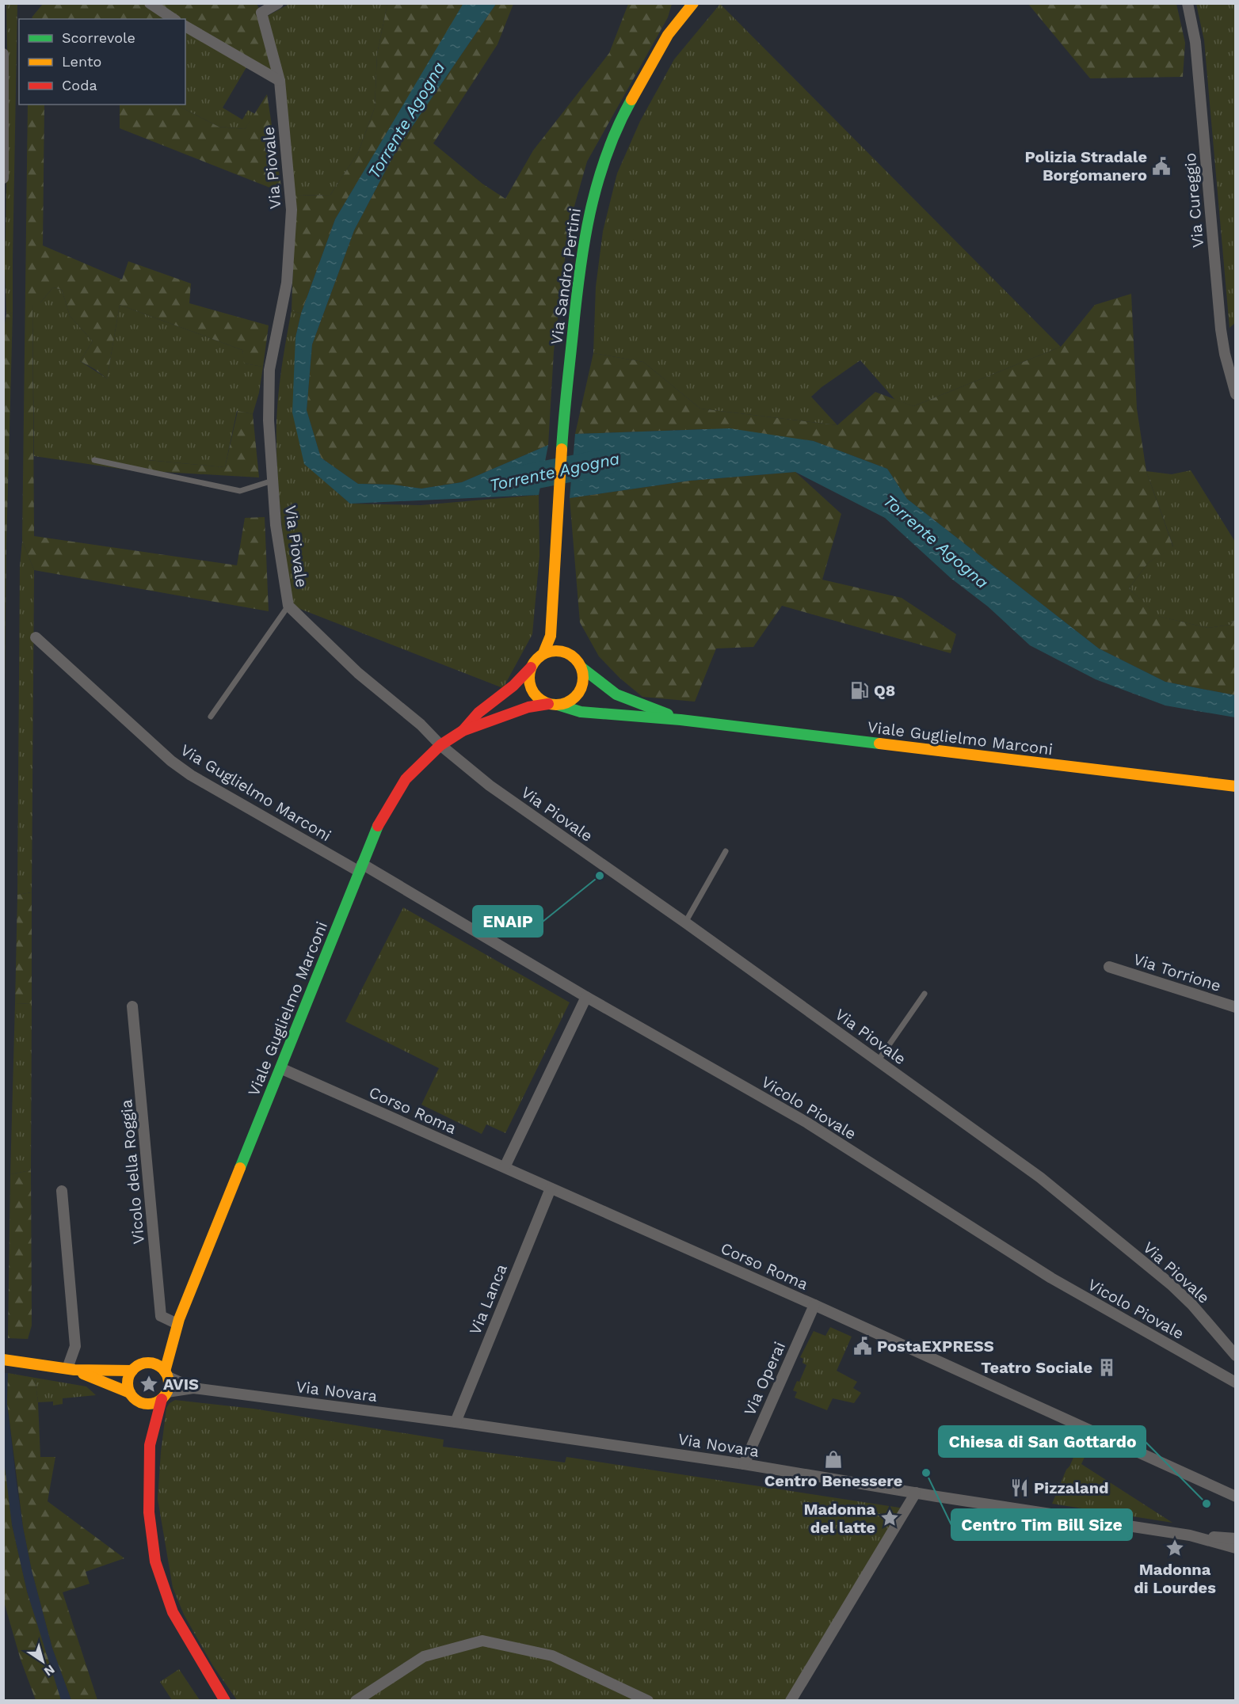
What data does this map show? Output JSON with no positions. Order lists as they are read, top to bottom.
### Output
{
  "streets": {
    "main road": ["Via Sandro Pertini", "Viale Guglielmo Marconi"],
    "street": [
      "Via Piovale",
      "Via Cureggio",
      "Via Guglielmo Marconi",
      "Via Torrione",
      "Vicolo Piovale",
      "Corso Roma",
      "Vicolo della Roggia",
      "Via Lanca",
      "Via Operai",
      "Via Novara"
    ]
  },
  "crossings": [
    ["Via Piovale", "Viale Guglielmo Marconi"],
    ["Via Sandro Pertini", "Viale Guglielmo Marconi"],
    ["Viale Guglielmo Marconi", "Via Guglielmo Marconi"],
    ["Viale Guglielmo Marconi", "Vicolo Piovale"],
    ["Viale Guglielmo Marconi", "Corso Roma"],
    ["Viale Guglielmo Marconi", "Vicolo della Roggia"],
    ["Viale Guglielmo Marconi", "Via Novara"],
    ["Via Guglielmo Marconi", "Vicolo Piovale"],
    ["Corso Roma", "Via Lanca"],
    ["Corso Roma", "Via Operai"],
    ["Via Lanca", "Via Novara"],
    ["Via Operai", "Via Novara"]
  ],
  "water": ["Torrente Agogna"],
  "places": {
    "public building": ["Polizia Stradale Borgomanero", "PostaEXPRESS"],
    "fuel station": ["Q8"],
    "other": ["ENAIP", "Centro Tim Bill Size", "Chiesa di San Gottardo"],
    "building": ["Teatro Sociale"],
    "place": ["AVIS", "Madonna del latte", "Madonna di Lourdes"],
    "shop": ["Centro Benessere"],
    "restaurant": ["Pizzaland"]
  },
  "legend": ["Scorrevole", "Lento", "Coda"],
  "north": "bottom right"
}
